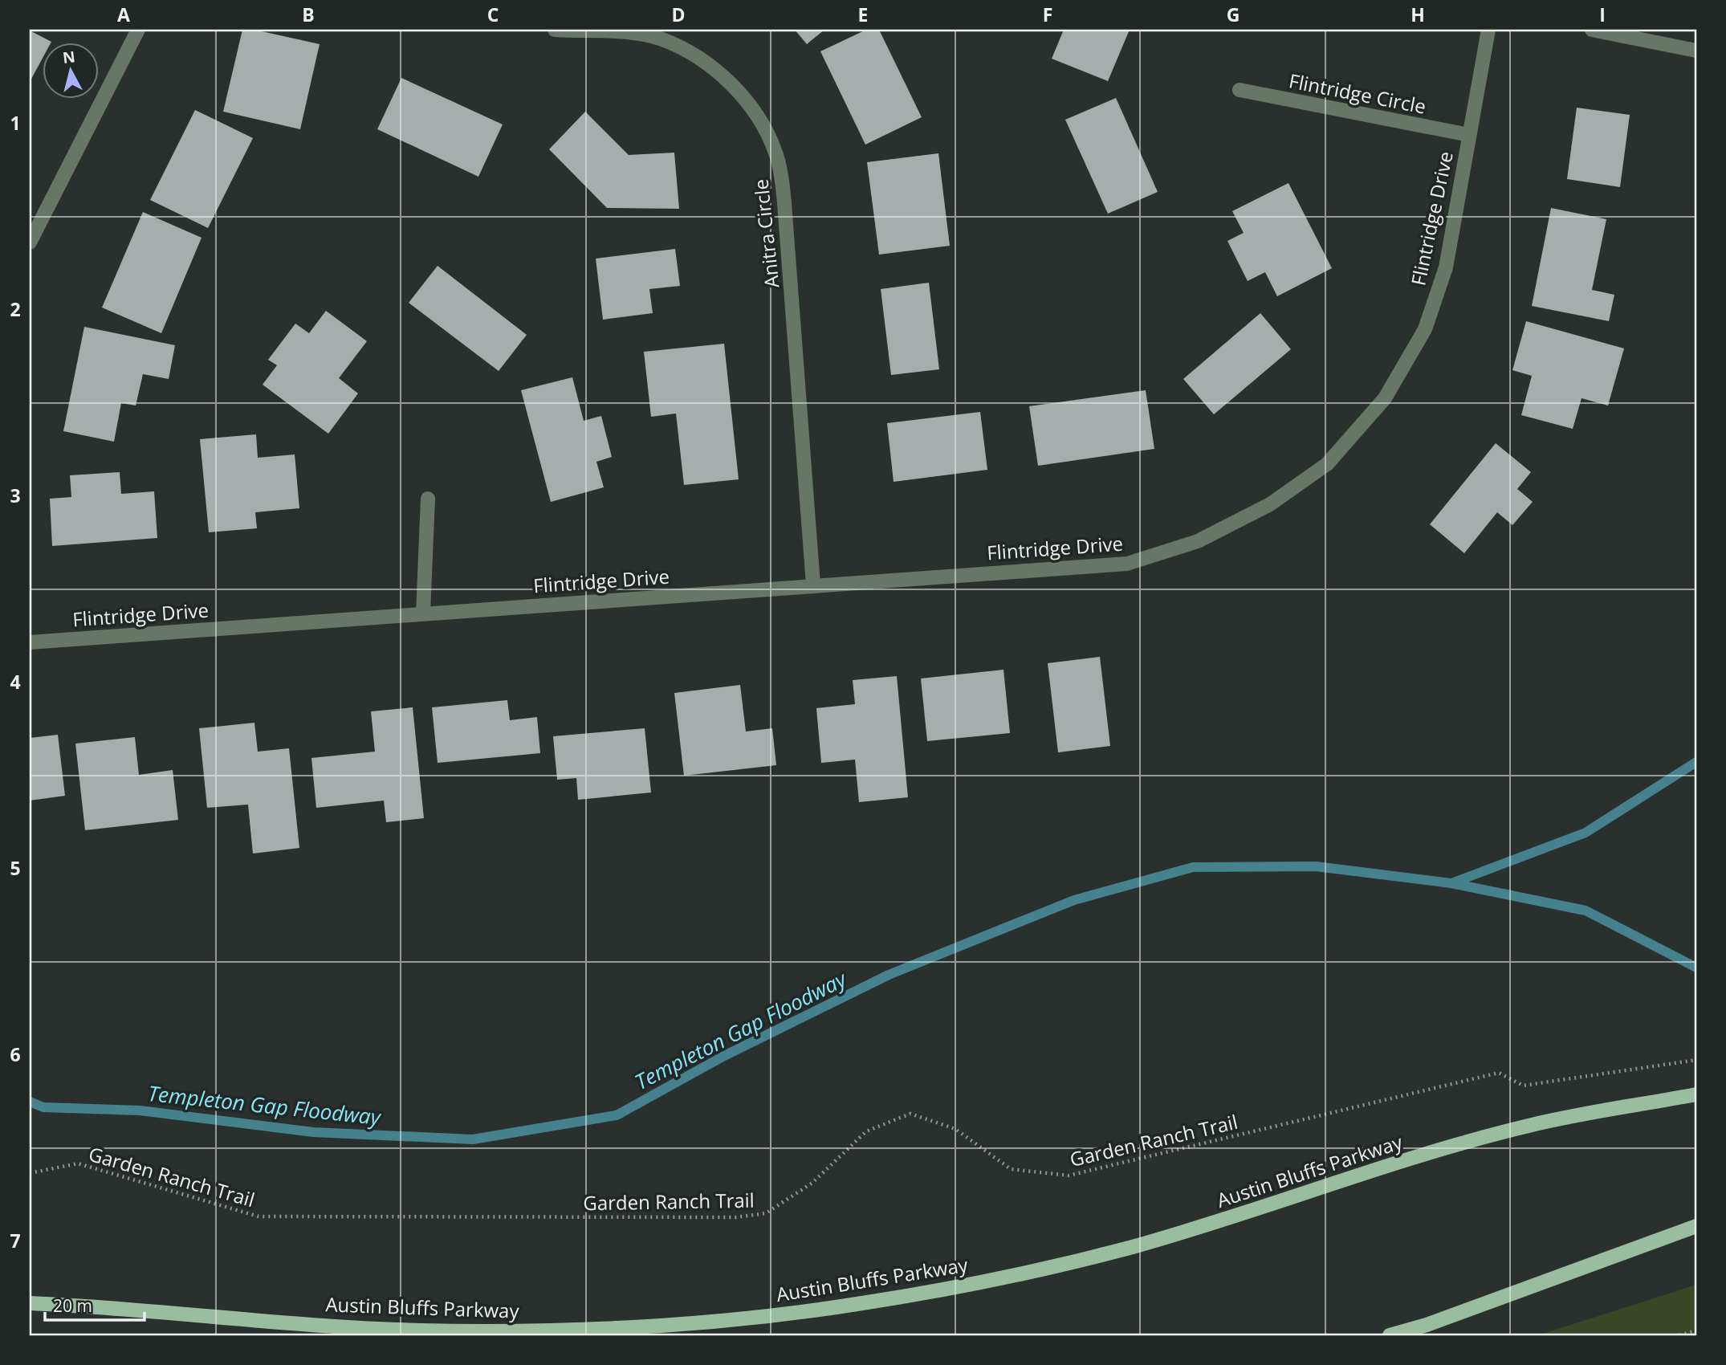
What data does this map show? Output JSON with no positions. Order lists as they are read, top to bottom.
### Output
{
  "streets": {
    "main road": ["Austin Bluffs Parkway"],
    "street": ["Flintridge Circle", "Flintridge Drive", "Anitra Circle"],
    "path": ["Garden Ranch Trail"]
  },
  "crossings": [
    ["Flintridge Circle", "Flintridge Drive"],
    ["Flintridge Drive", "Anitra Circle"]
  ],
  "water": ["Templeton Gap Floodway"],
  "scale_bar": "20 m",
  "north": "top",
  "grid": {
    "columns": [
      "A",
      "B",
      "C",
      "D",
      "E",
      "F",
      "G",
      "H",
      "I"
    ],
    "rows": [
      "1",
      "2",
      "3",
      "4",
      "5",
      "6",
      "7"
    ]
  }
}
